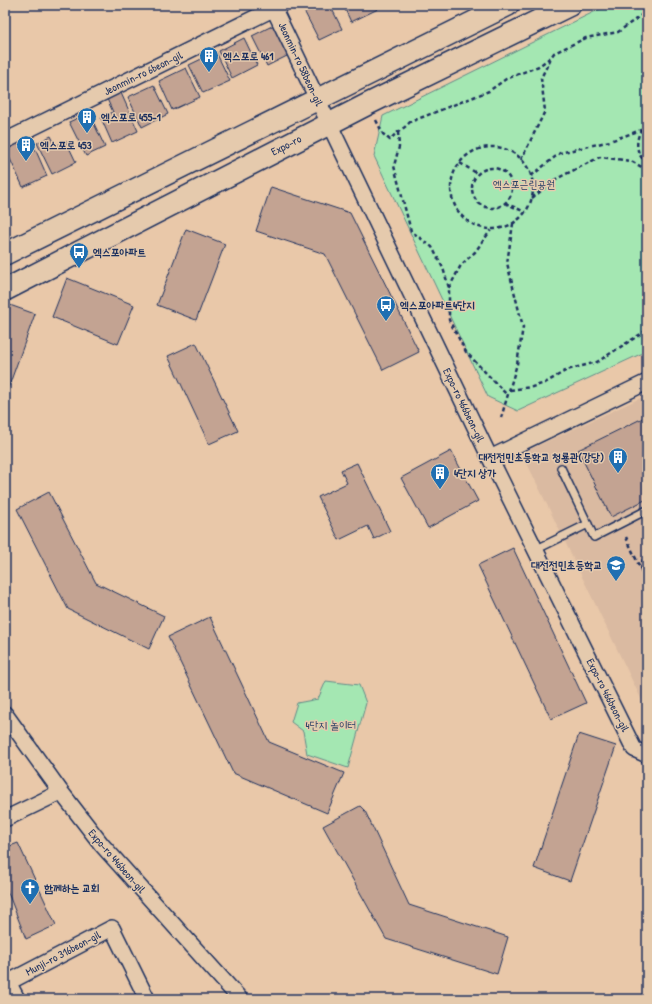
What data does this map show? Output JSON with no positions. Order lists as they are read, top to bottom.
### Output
{
  "streets": {
    "main road": ["Expo-ro"],
    "street": [
      "Jeonmin-ro 58beon-gil",
      "Jeonmin-ro 6beon-gil",
      "Expo-ro 466beon-gil",
      "Expo-ro 446beon-gil",
      "Munji-ro 316beon-gil"
    ]
  },
  "crossings": [
    ["Jeonmin-ro 58beon-gil", "Jeonmin-ro 6beon-gil"],
    ["Jeonmin-ro 58beon-gil", "Expo-ro"],
    ["Jeonmin-ro 58beon-gil", "Expo-ro 466beon-gil"],
    ["Expo-ro", "Expo-ro 466beon-gil"]
  ],
  "parks": ["엑스포근린공원", "4단지 놀이터"],
  "places": {
    "building": [
      "엑스포로 461",
      "엑스포로 455-1",
      "엑스포로 453",
      "대전전민초등학교 청룡관(강당)",
      "4단지 상가"
    ],
    "bus stop": ["엑스포아파트", "엑스포아파트4단지"],
    "school or university": ["대전전민초등학교"],
    "church": ["함께하는 교회"]
  }
}
